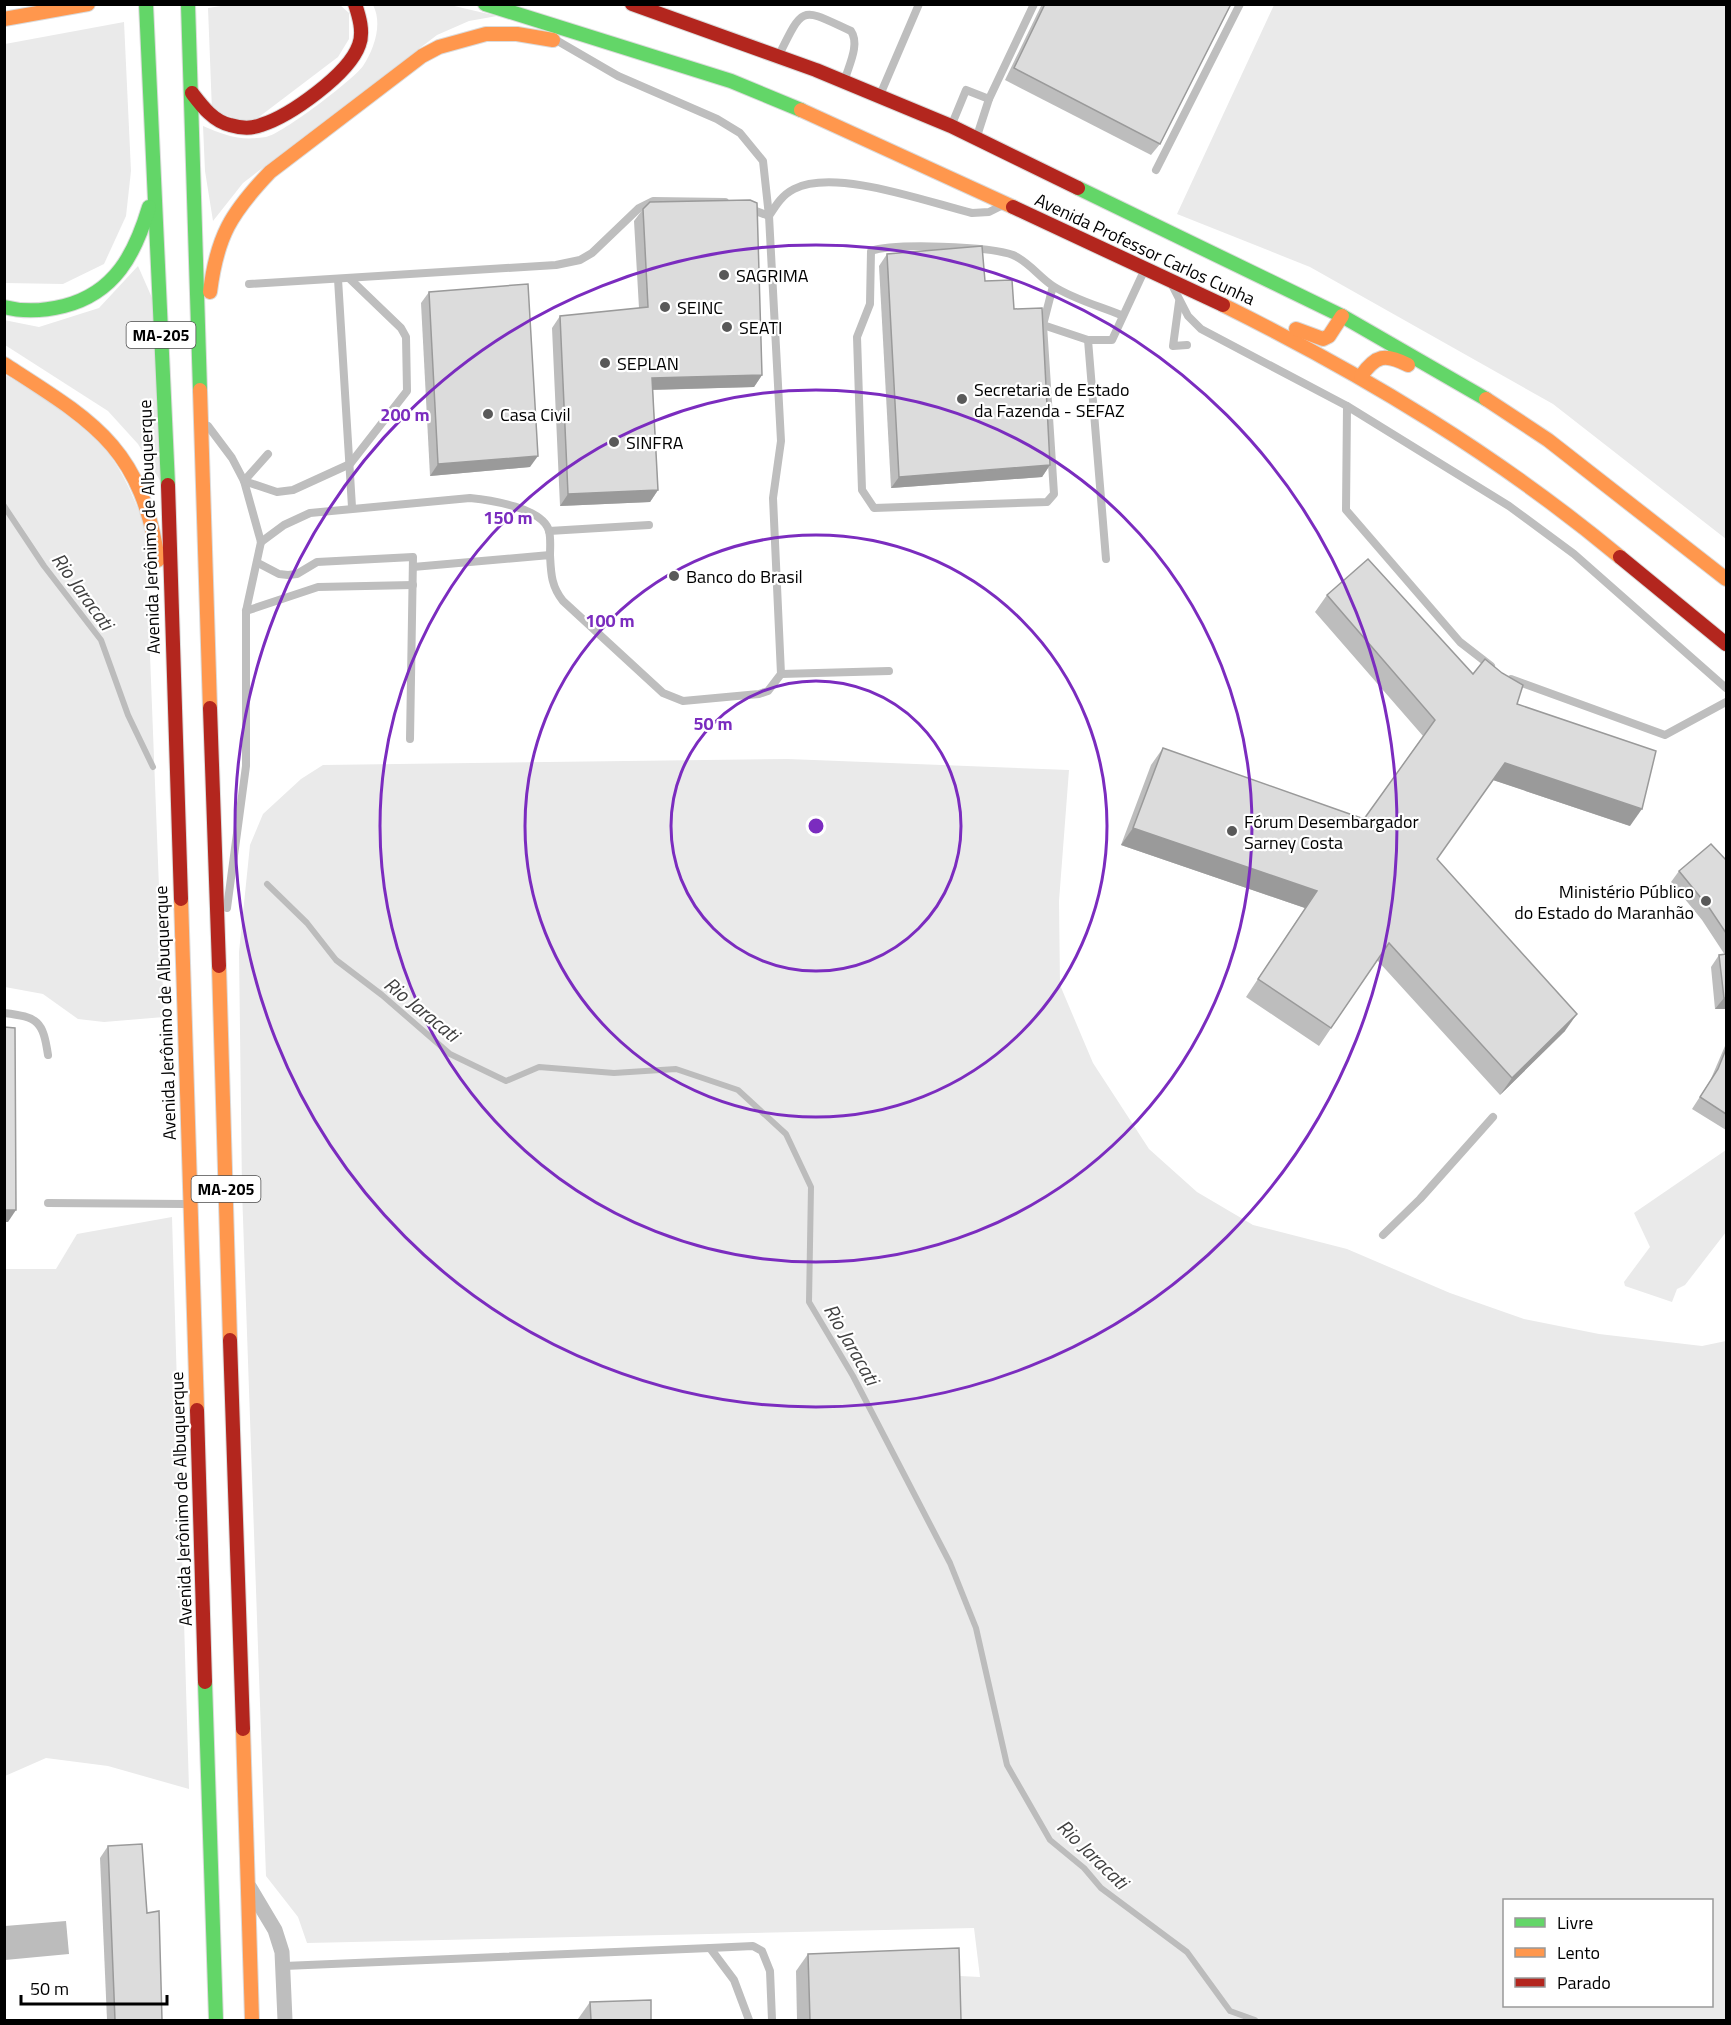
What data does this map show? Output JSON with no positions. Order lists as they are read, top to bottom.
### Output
{
  "streets": {
    "main road": ["Avenida Professor Carlos Cunha", "MA-205", "Avenida Jerônimo de Albuquerque"]
  },
  "water": ["Rio Jaracati"],
  "places": [
    "SAGRIMA",
    "SEINC",
    "SEATI",
    "SEPLAN",
    "Secretaria de Estado da Fazenda - SEFAZ",
    "Casa Civil",
    "SINFRA",
    "Banco do Brasil",
    "Fórum Desembargador Sarney Costa",
    "Ministério Público do Estado do Maranhão"
  ],
  "legend": ["Livre", "Lento", "Parado"],
  "scale_bar": "50 m",
  "rings": [
    "200 m",
    "150 m",
    "100 m",
    "50 m"
  ]
}
